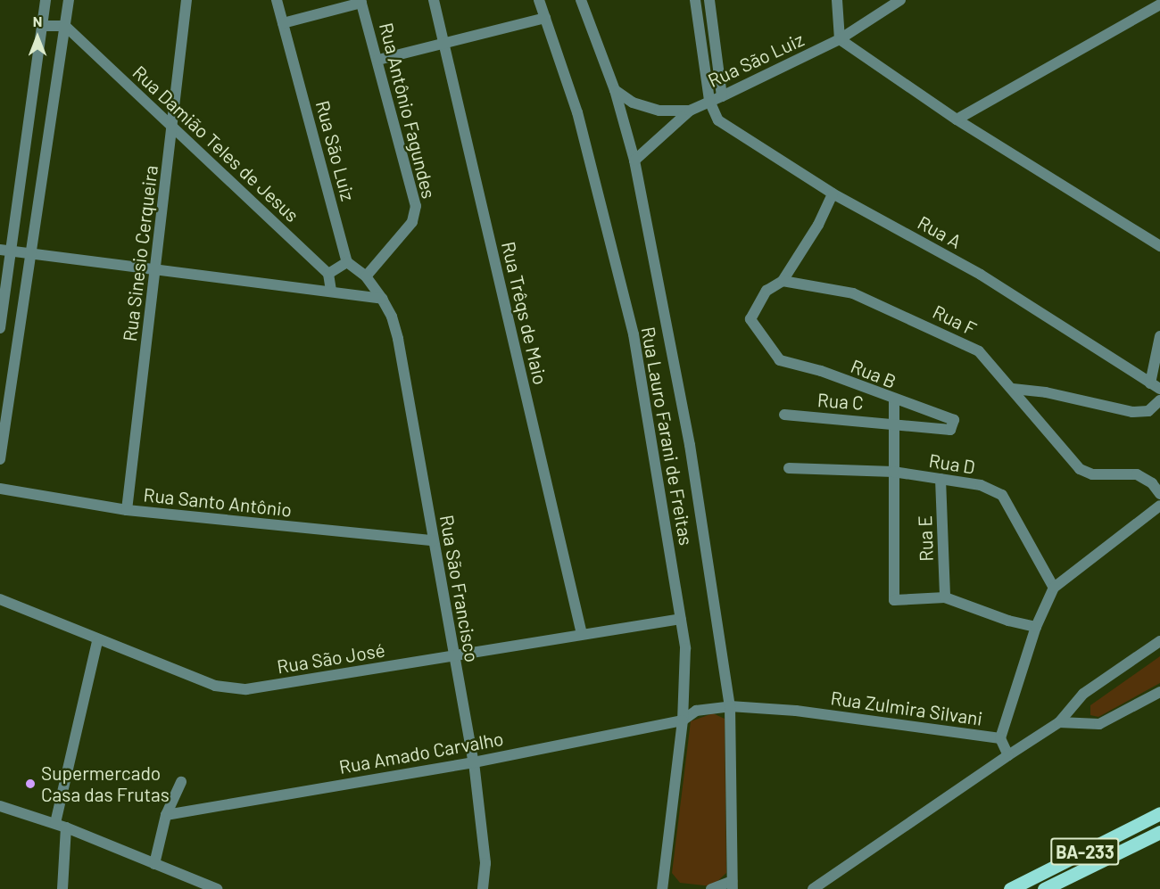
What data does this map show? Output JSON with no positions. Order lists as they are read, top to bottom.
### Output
{
  "streets": {
    "main road": ["BA-233"],
    "street": [
      "Rua São Luiz",
      "Rua Antônio Fagundes",
      "Rua Damião Teles de Jesus",
      "Rua A",
      "Rua Sinesio Cerqueira",
      "Rua Trêqs de Maio",
      "Rua F",
      "Rua B",
      "Rua C",
      "Rua Lauro Farani de Freitas",
      "Rua D",
      "Rua Santo Antônio",
      "Rua E",
      "Rua São Francisco",
      "Rua São José",
      "Rua Zulmira Silvani",
      "Rua Amado Carvalho"
    ]
  },
  "crossings": [
    ["Rua São Luiz", "Rua A"],
    ["Rua São Luiz", "Rua Lauro Farani de Freitas"],
    ["Rua Damião Teles de Jesus", "Rua Sinesio Cerqueira"],
    ["Rua Sinesio Cerqueira", "Rua Santo Antônio"],
    ["Rua Trêqs de Maio", "Rua São José"],
    ["Rua F", "Rua B"],
    ["Rua B", "Rua C"],
    ["Rua Lauro Farani de Freitas", "Rua São José"],
    ["Rua Lauro Farani de Freitas", "Rua Zulmira Silvani"],
    ["Rua Lauro Farani de Freitas", "Rua Amado Carvalho"],
    ["Rua D", "Rua E"],
    ["Rua Santo Antônio", "Rua São Francisco"],
    ["Rua São Francisco", "Rua São José"],
    ["Rua São Francisco", "Rua Amado Carvalho"],
    ["Rua Zulmira Silvani", "Rua Amado Carvalho"]
  ],
  "places": ["Supermercado Casa das Frutas"],
  "north": "top"
}
